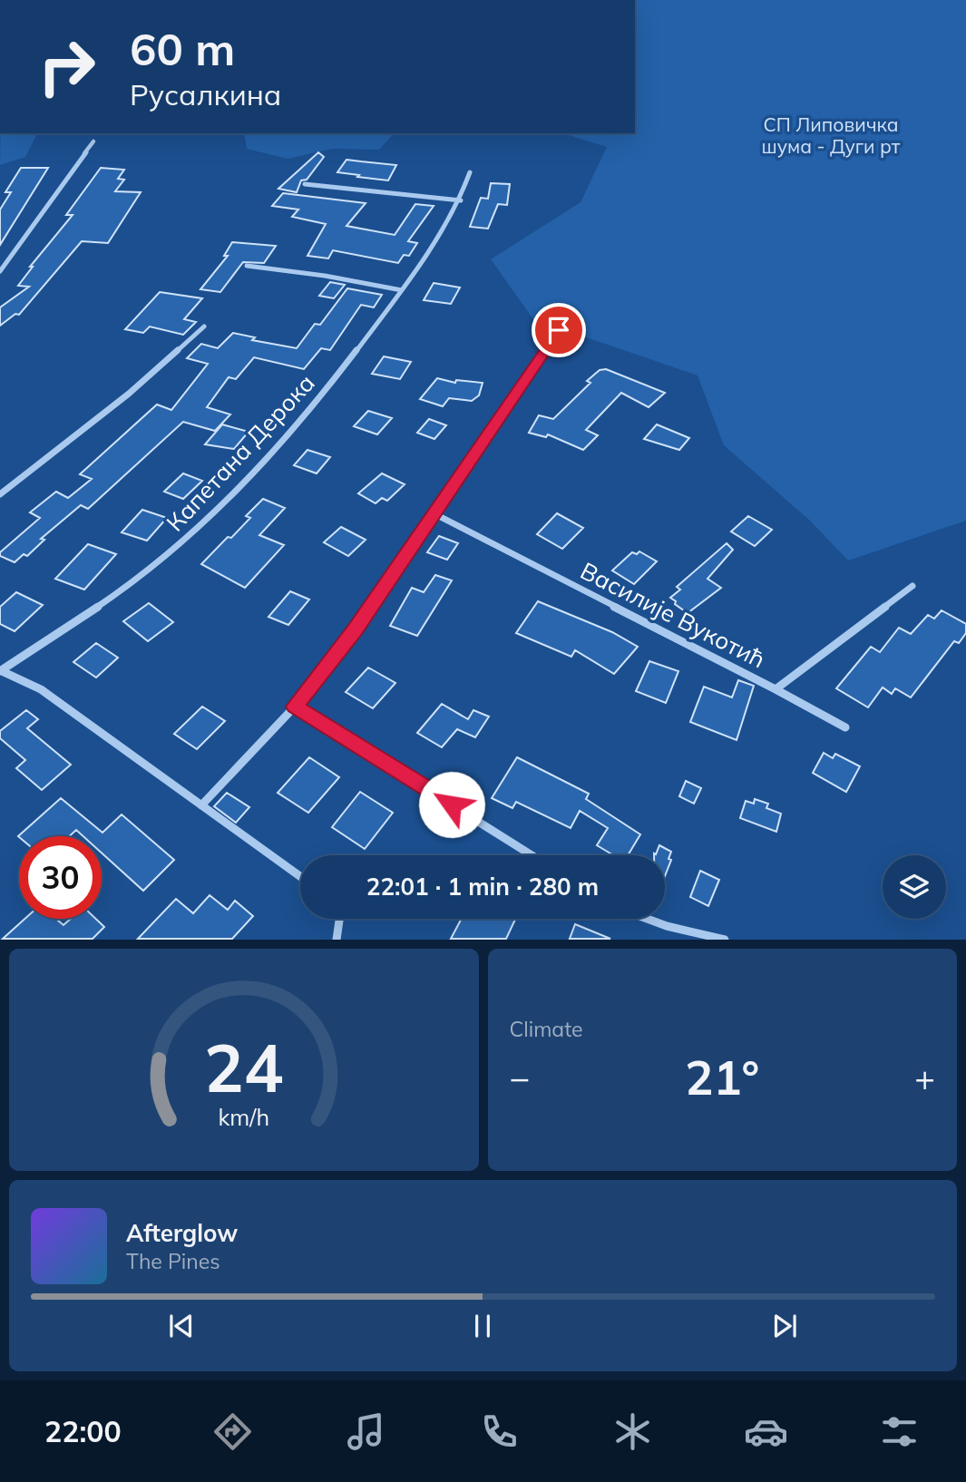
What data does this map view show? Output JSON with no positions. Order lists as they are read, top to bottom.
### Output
{
  "streets": {
    "street": ["Капетана Дерока", "Василије Вукотић"]
  },
  "parks": ["СП Липовичка шума - Дуги рт"],
  "page": {
    "turn": ["60 m", "Русалкина"],
    "limit": "30",
    "trip": "22:01 · 1 min · 280 m",
    "tile": "Climate",
    "heat": ["−", "21°", "+"],
    "song": ["Afterglow", "The Pines"],
    "tabs": "22:00",
    "gauge": ["24", "km/h"]
  }
}
